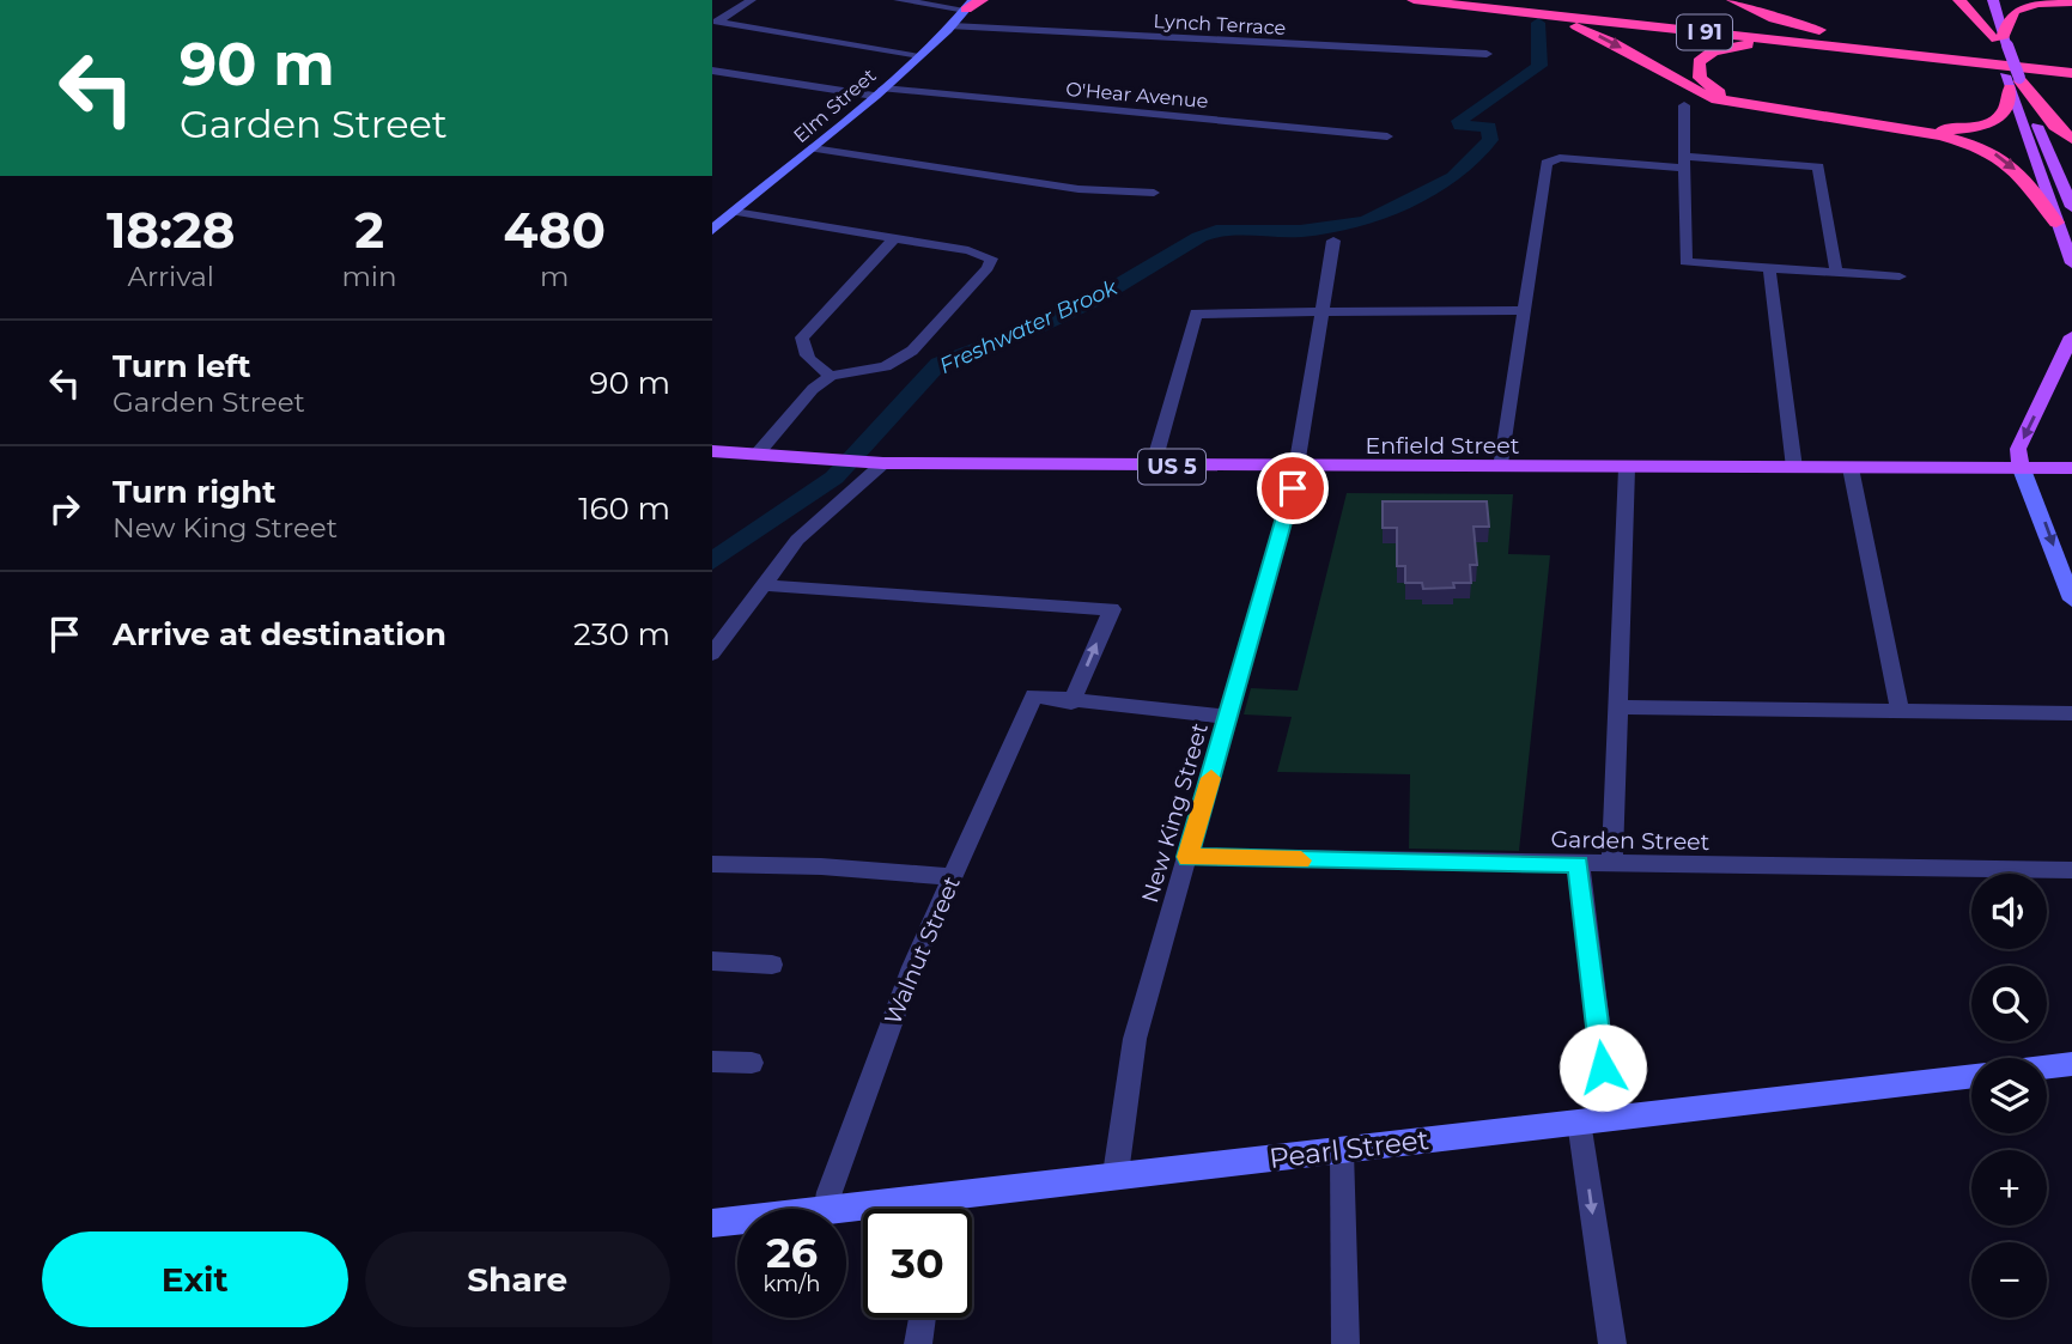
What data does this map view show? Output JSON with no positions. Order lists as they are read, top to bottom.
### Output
{
  "streets": {
    "highway": ["I 91"],
    "main road": ["Enfield Street", "US 5"],
    "street": [
      "Lynch Terrace",
      "O'Hear Avenue",
      "Elm Street",
      "New King Street",
      "Garden Street",
      "Walnut Street",
      "Pearl Street"
    ]
  },
  "crossings": [
    ["Lynch Terrace", "Elm Street"],
    ["O'Hear Avenue", "Elm Street"],
    ["Enfield Street", "New King Street"],
    ["New King Street", "Garden Street"],
    ["New King Street", "Pearl Street"]
  ],
  "water": ["Freshwater Brook"],
  "page": {
    "turn": ["90 m", "Garden Street"],
    "eta": [
      "18:28",
      "Arrival",
      "2",
      "min",
      "480",
      "m"
    ],
    "list": [
      {
        "name": "Turn left",
        "note": "Garden Street",
        "value": "90 m"
      },
      {
        "name": "Turn right",
        "note": "New King Street",
        "value": "160 m"
      },
      {
        "name": "Arrive at destination",
        "value": "230 m"
      }
    ],
    "map_buttons": ["+", "−"],
    "speed": "26 km/h",
    "limit": "30",
    "buttons": ["Exit", "Share"]
  }
}
